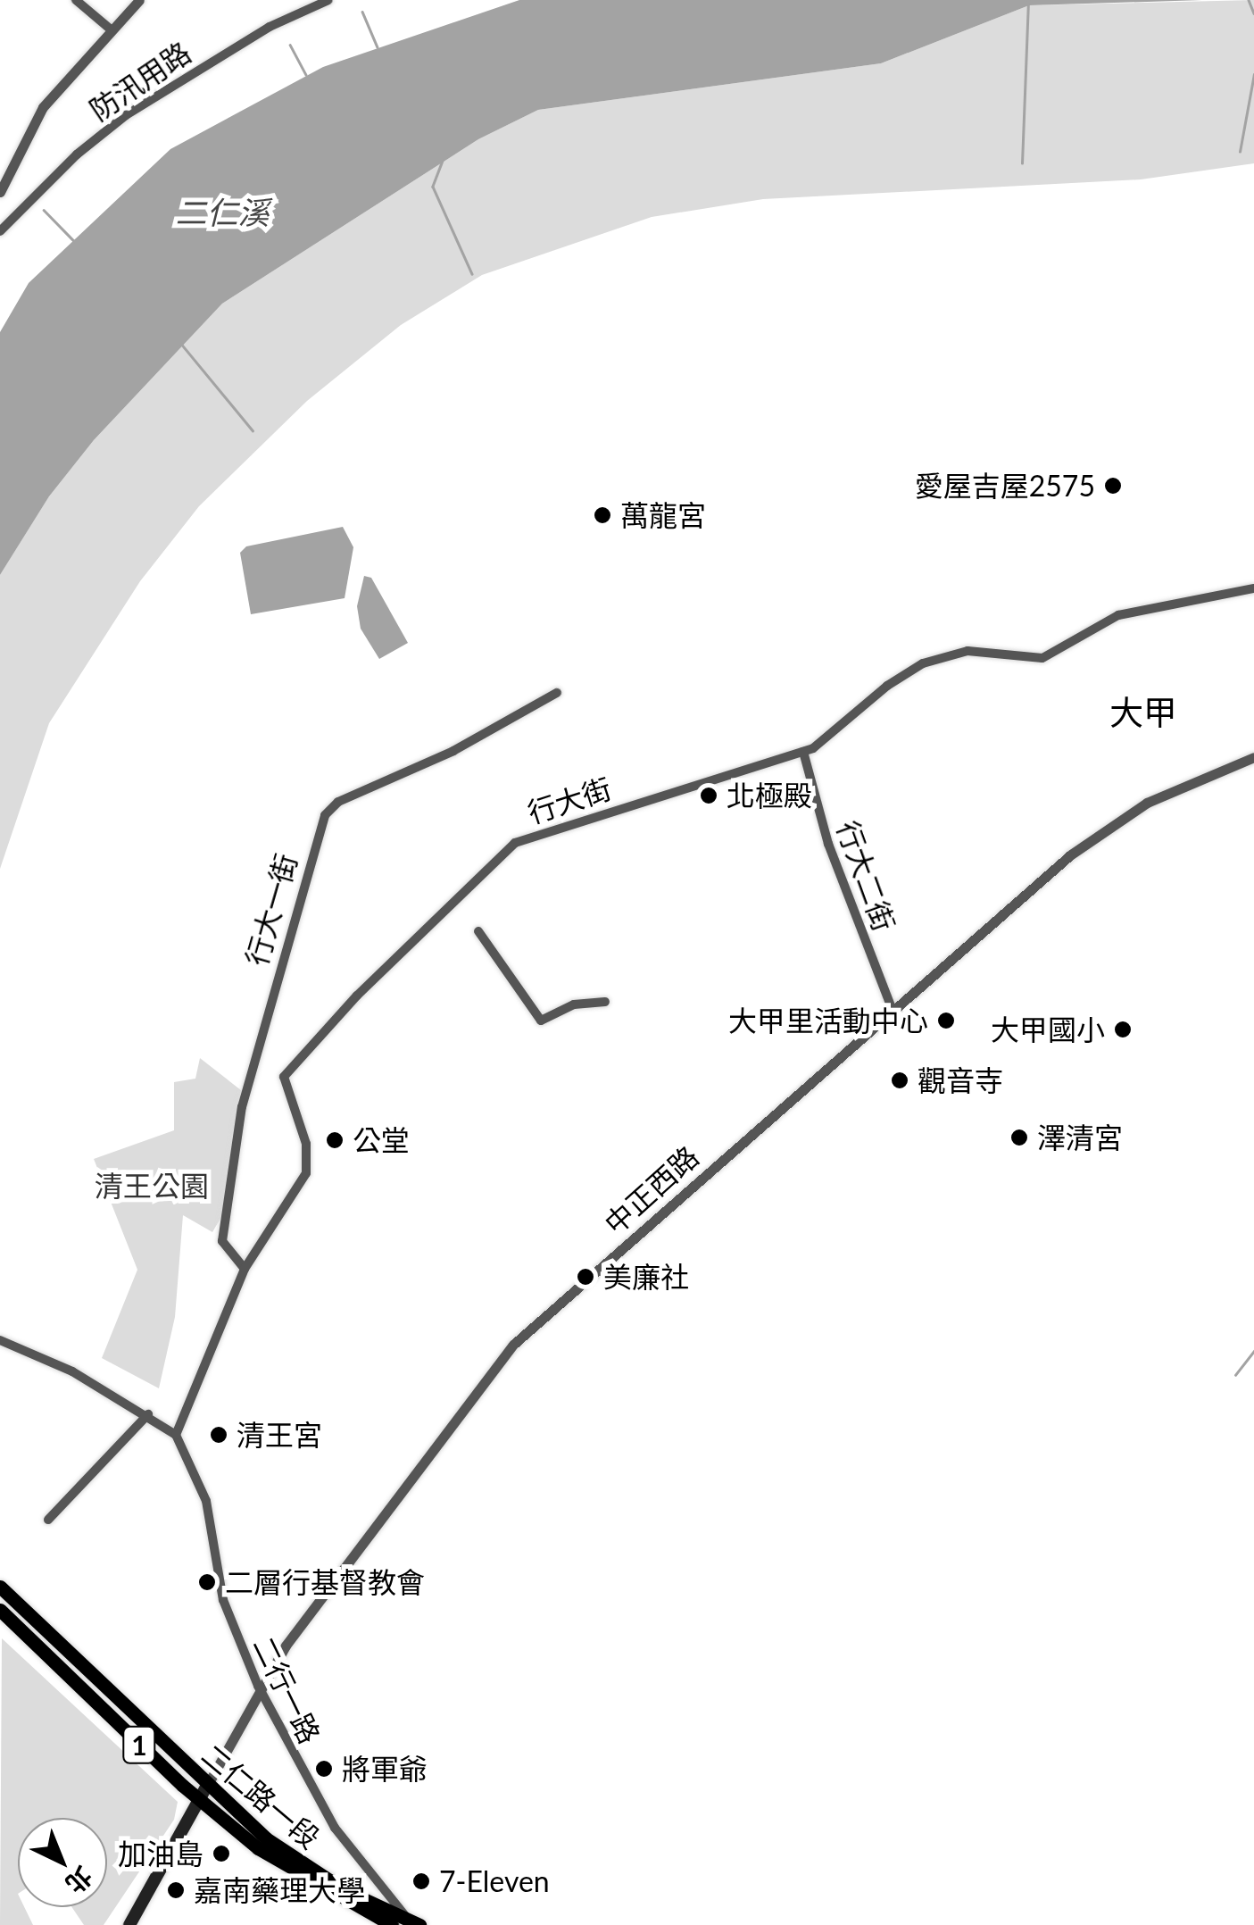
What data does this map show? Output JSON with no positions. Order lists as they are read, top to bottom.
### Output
{
  "streets": {
    "main road": ["1", "二仁路一段"],
    "street": [
      "防汛用路",
      "行大街",
      "行大二街",
      "行大一街",
      "中正西路",
      "二行一路"
    ]
  },
  "crossings": [
    ["行大街", "行大二街"],
    ["行大街", "行大一街"],
    ["行大街", "二行一路"],
    ["行大二街", "中正西路"],
    ["中正西路", "二行一路"],
    ["中正西路", "二仁路一段"],
    ["二行一路", "二仁路一段"]
  ],
  "districts": ["大甲"],
  "water": ["二仁溪"],
  "parks": ["清王公園"],
  "places": [
    "愛屋吉屋2575",
    "萬龍宮",
    "北極殿",
    "大甲里活動中心",
    "大甲國小",
    "觀音寺",
    "澤清宮",
    "公堂",
    "美廉社",
    "清王宮",
    "二層行基督教會",
    "將軍爺",
    "加油島",
    "7-Eleven",
    "嘉南藥理大學"
  ],
  "north": "bottom right"
}
